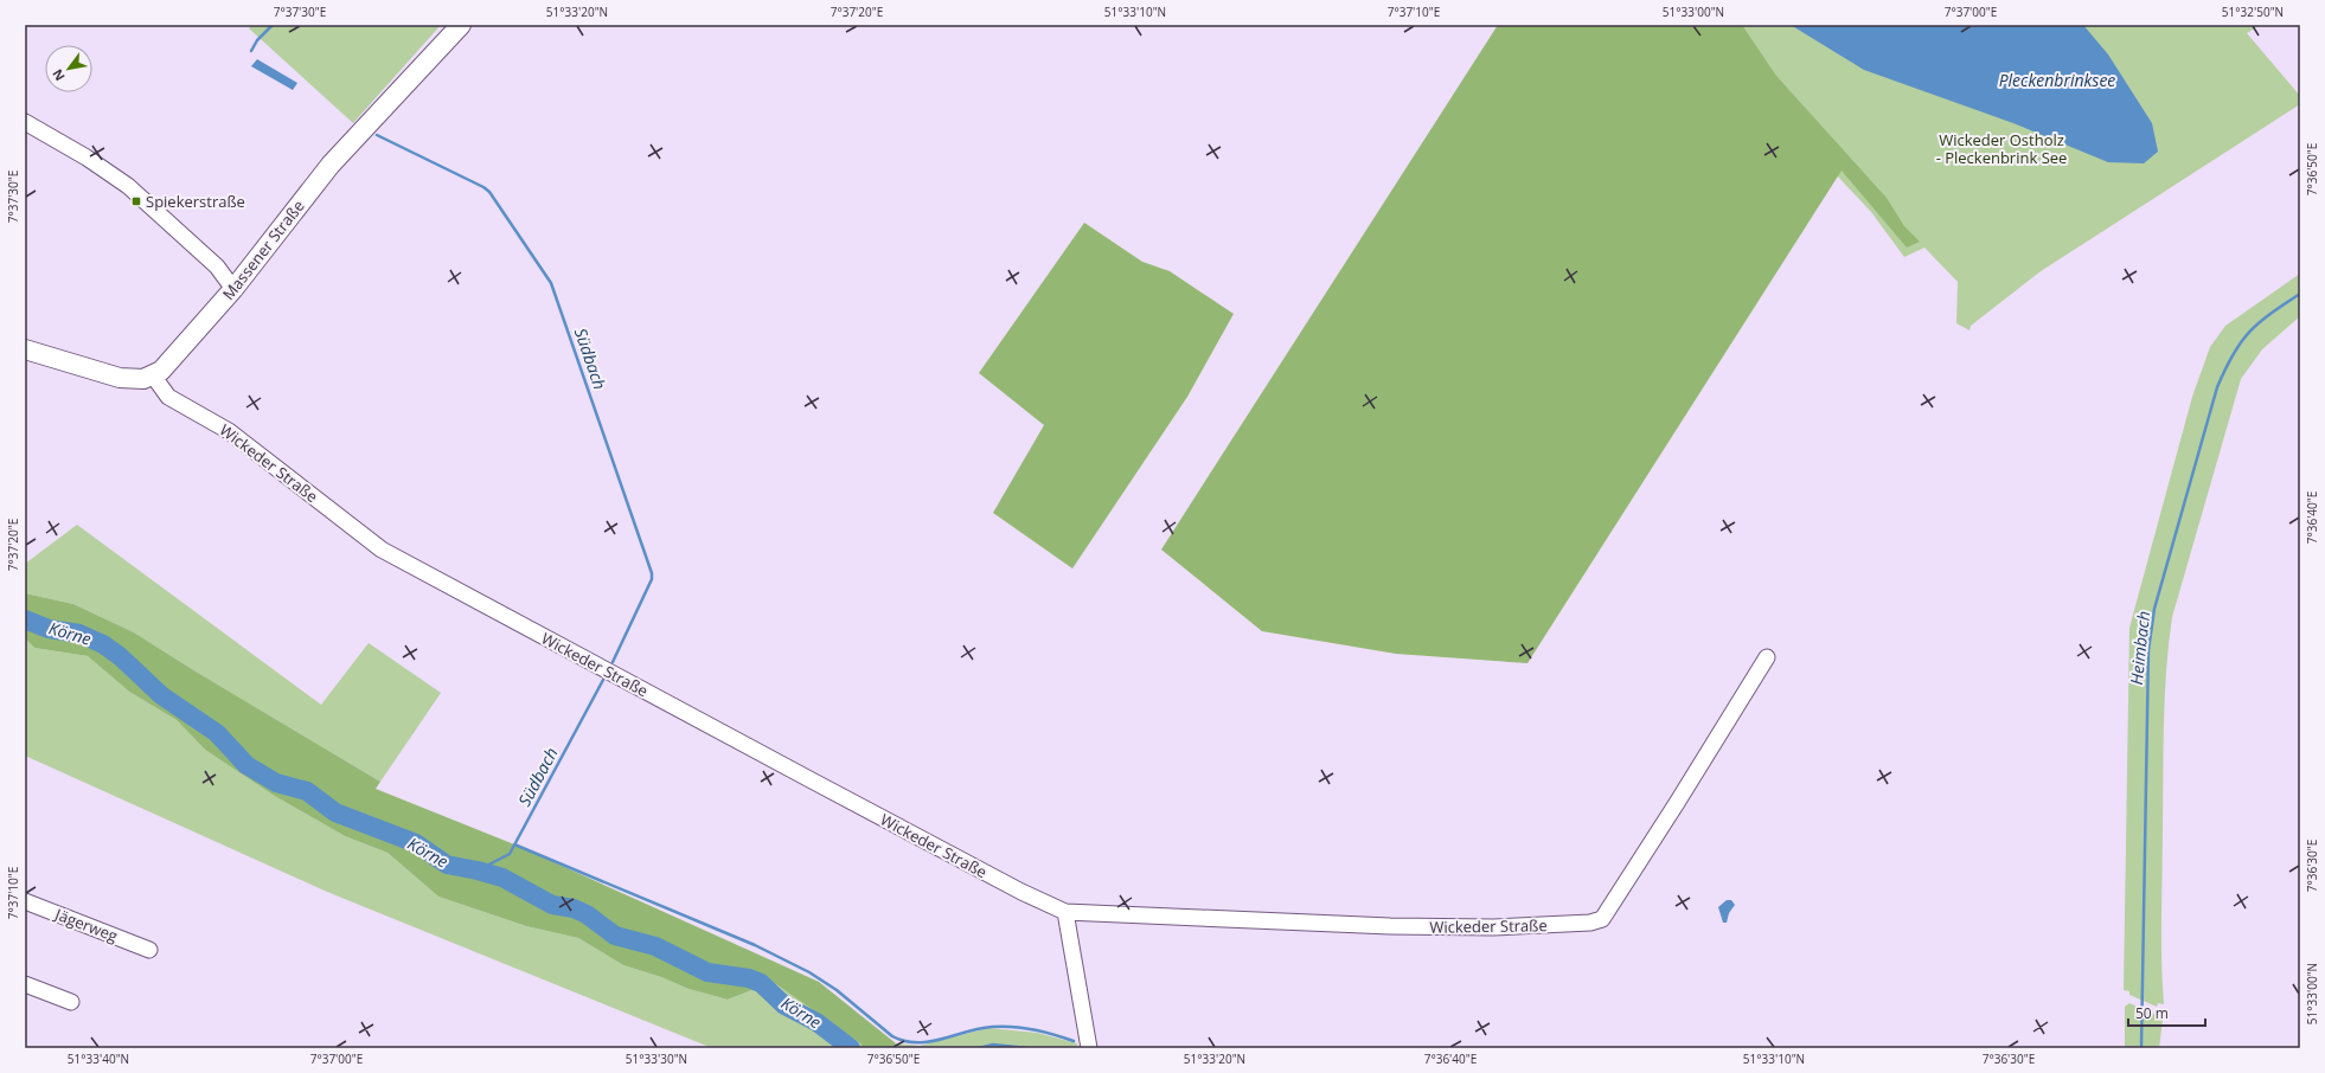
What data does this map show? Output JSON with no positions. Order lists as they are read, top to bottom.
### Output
{
  "streets": {
    "main road": ["Massener Straße"],
    "street": ["Wickeder Straße", "Jägerweg"]
  },
  "crossings": [
    ["Massener Straße", "Wickeder Straße"]
  ],
  "water": [
    "Pleckenbrinksee",
    "Südbach",
    "Körne",
    "Heimbach"
  ],
  "parks": ["Wickeder Ostholz - Pleckenbrink See"],
  "places": {
    "transit": ["Spiekerstraße"]
  },
  "scale_bar": "50 m",
  "north": "bottom left",
  "coordinates": [
    "7°37'30\"E",
    "51°33'20\"N",
    "7°37'20\"E",
    "51°33'10\"N",
    "7°37'10\"E",
    "51°33'00\"N",
    "7°37'00\"E",
    "51°32'50\"N",
    "7°36'50\"E",
    "7°36'40\"E",
    "7°36'30\"E",
    "51°33'40\"N",
    "51°33'30\"N"
  ]
}
